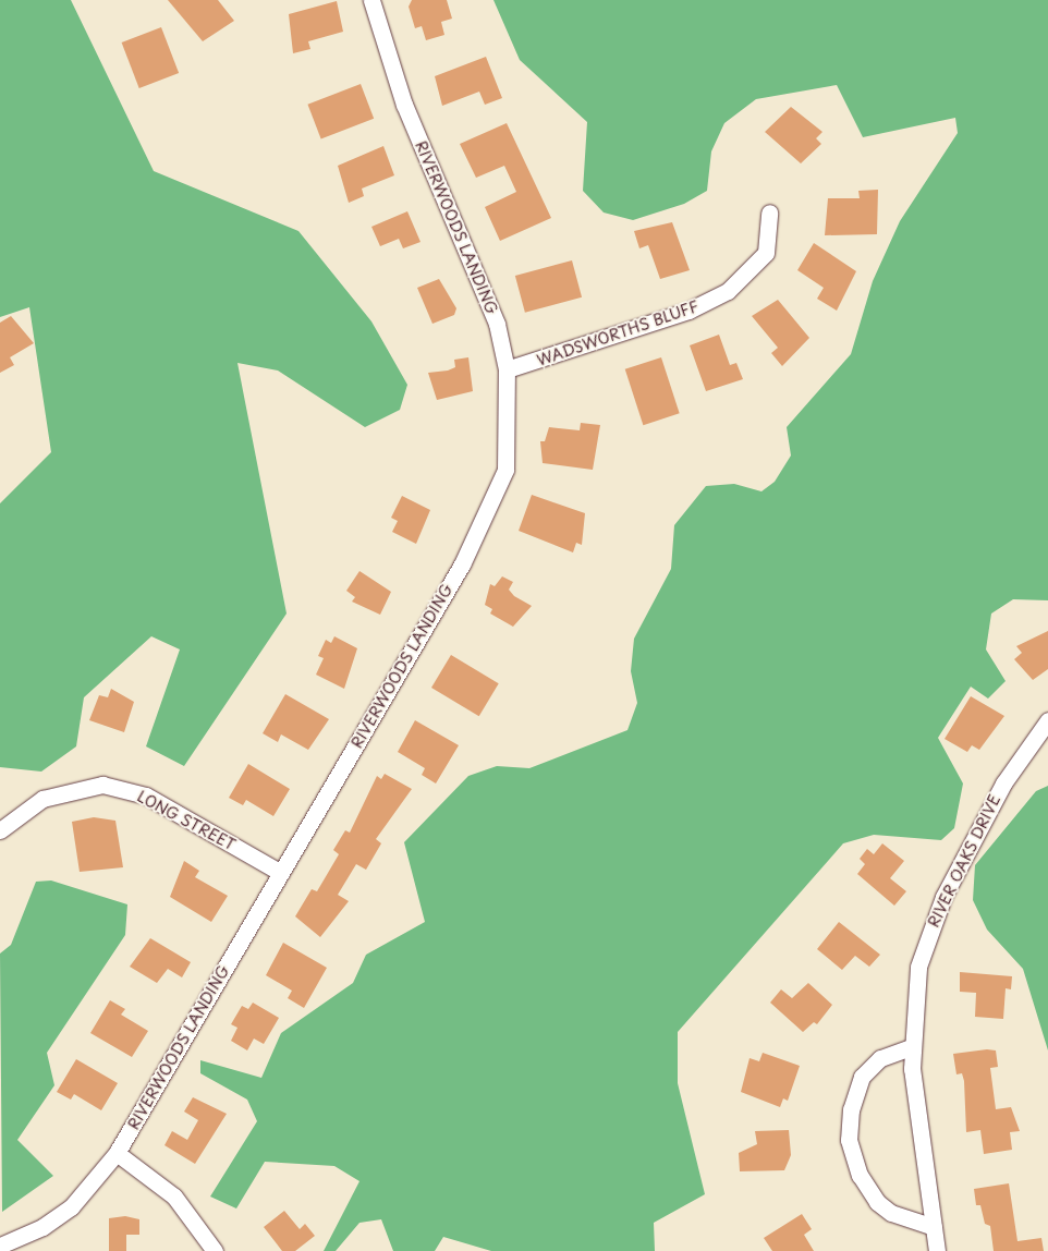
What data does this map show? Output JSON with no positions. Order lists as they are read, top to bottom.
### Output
{
  "streets": {
    "street": [
      "RIVERWOODS LANDING",
      "WADSWORTHS BLUFF",
      "LONG STREET",
      "RIVER OAKS DRIVE"
    ]
  },
  "crossings": [
    ["RIVERWOODS LANDING", "WADSWORTHS BLUFF"],
    ["RIVERWOODS LANDING", "LONG STREET"]
  ]
}
